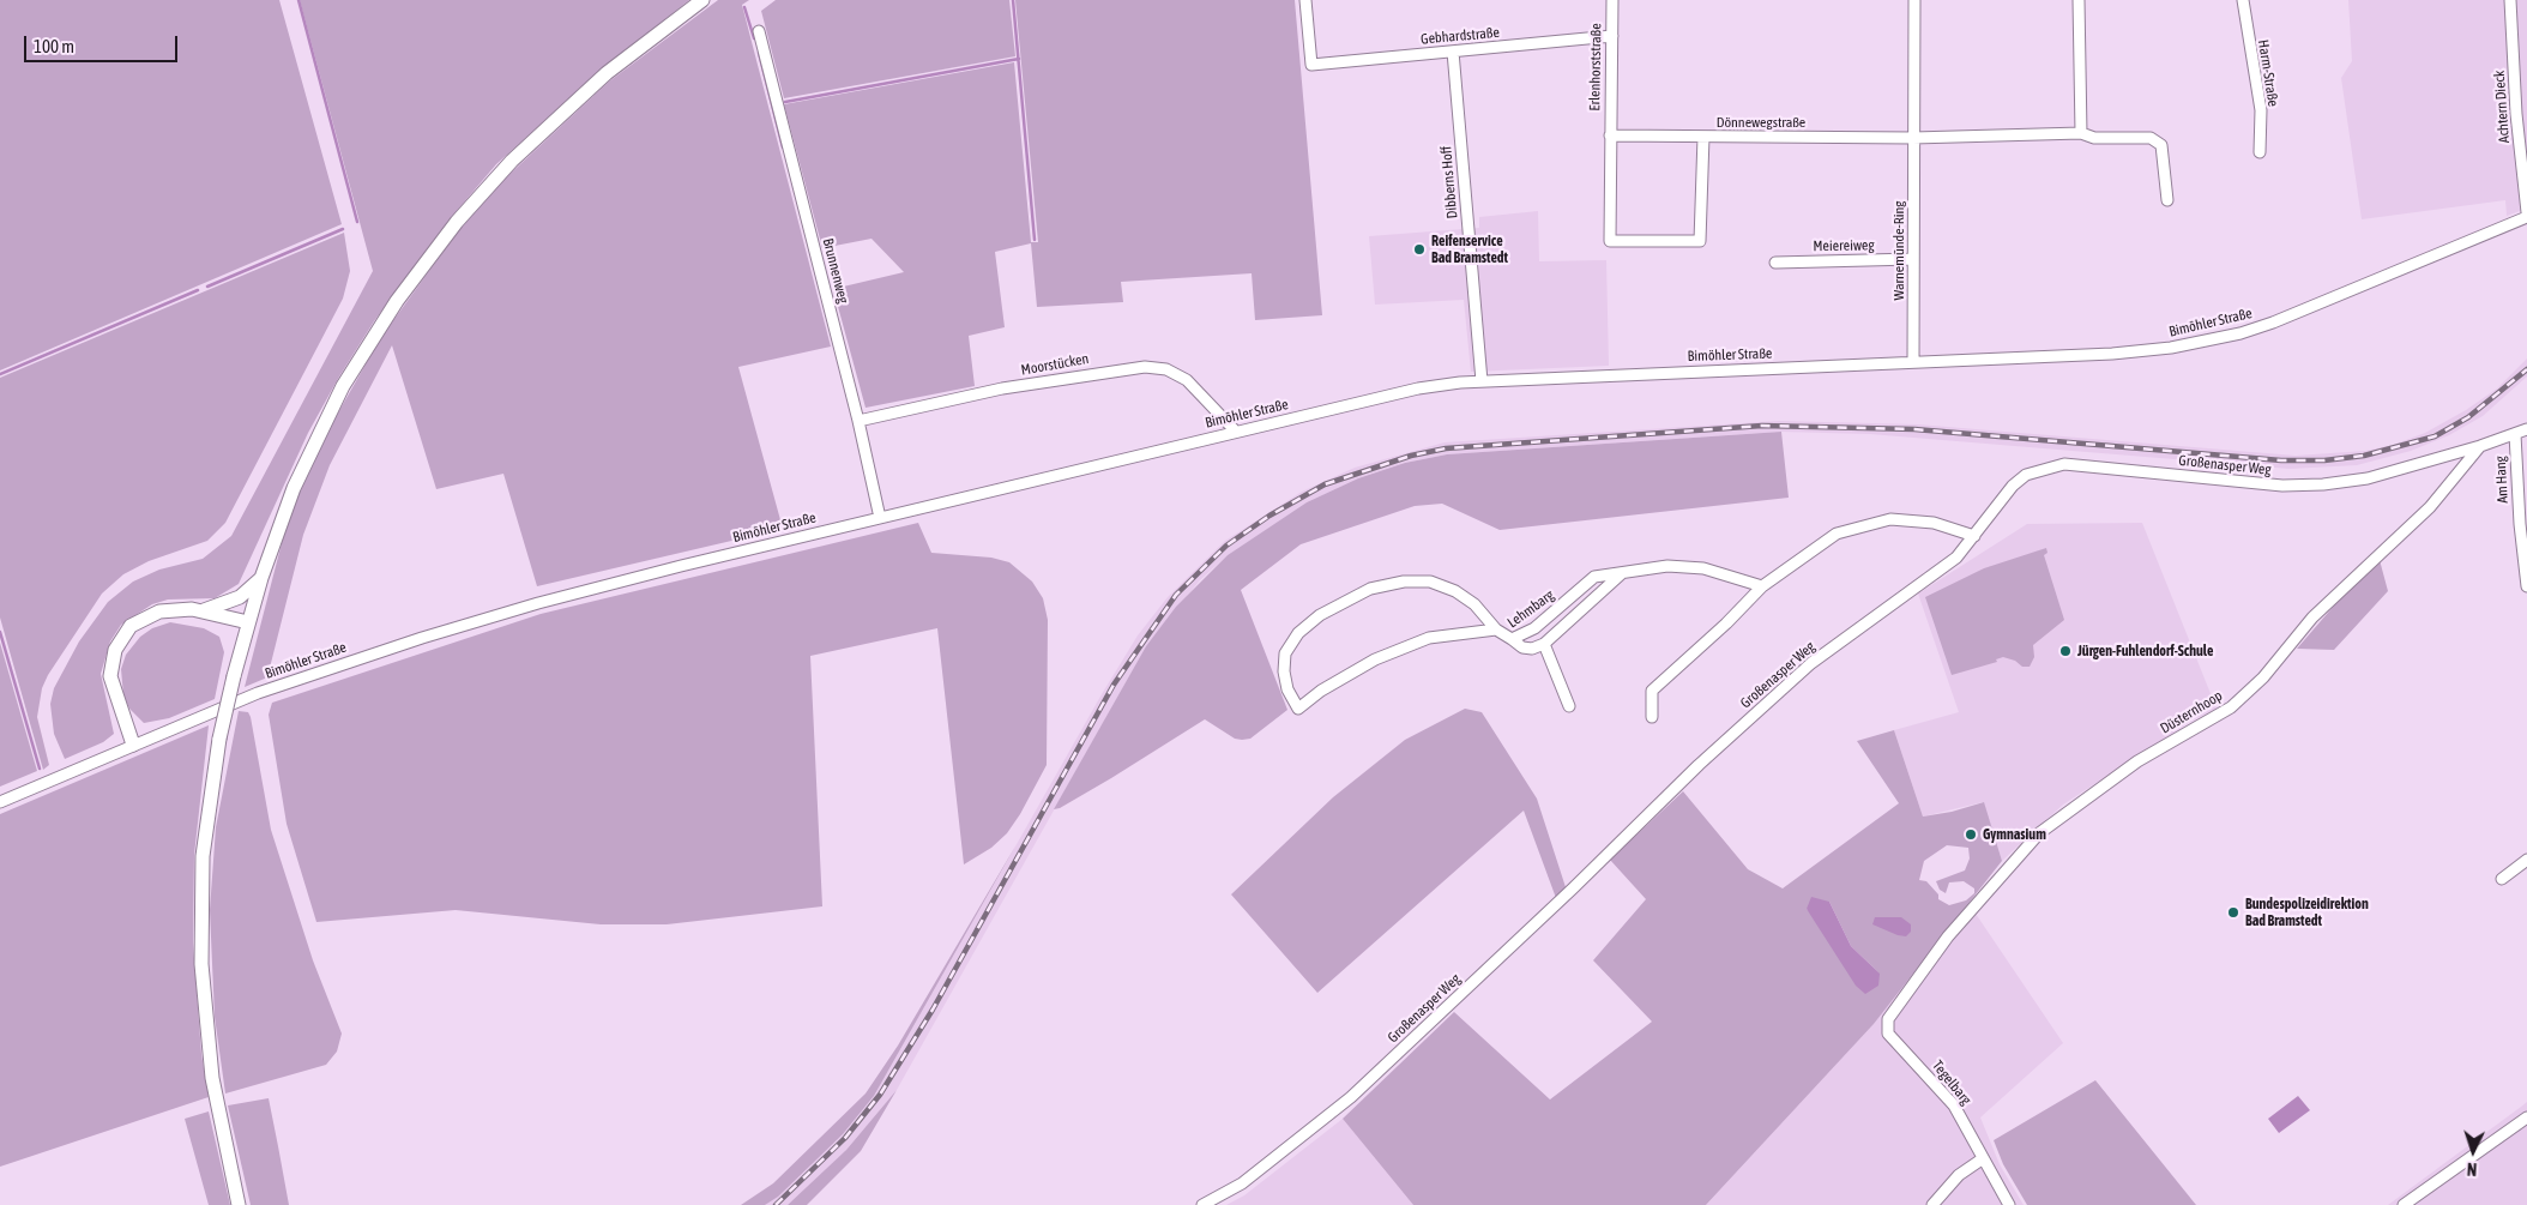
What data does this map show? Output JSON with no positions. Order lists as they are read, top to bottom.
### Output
{
  "streets": {
    "street": [
      "Gebhardstraße",
      "Erlenhorststraße",
      "Harm-Straße",
      "Achtern Dieck",
      "Dönnewegstraße",
      "Dibberns Hoff",
      "Meiereiweg",
      "Warnemünde-Ring",
      "Brunnenweg",
      "Bimöhler Straße",
      "Moorstücken",
      "Großenasper Weg",
      "Am Hang",
      "Lehmbarg",
      "Düsternhoop",
      "Tegelbarg"
    ]
  },
  "crossings": [
    ["Gebhardstraße", "Erlenhorststraße"],
    ["Gebhardstraße", "Dibberns Hoff"],
    ["Erlenhorststraße", "Dönnewegstraße"],
    ["Dönnewegstraße", "Warnemünde-Ring"],
    ["Dibberns Hoff", "Bimöhler Straße"],
    ["Meiereiweg", "Warnemünde-Ring"],
    ["Warnemünde-Ring", "Bimöhler Straße"],
    ["Brunnenweg", "Bimöhler Straße"],
    ["Brunnenweg", "Moorstücken"],
    ["Bimöhler Straße", "Moorstücken"],
    ["Großenasper Weg", "Düsternhoop"],
    ["Düsternhoop", "Tegelbarg"]
  ],
  "places": [
    "Reifenservice Bad Bramstedt",
    "Jürgen-Fuhlendorf-Schule",
    "Gymnasium",
    "Bundespolizeidirektion Bad Bramstedt"
  ],
  "scale_bar": "100 m",
  "north": "bottom"
}
